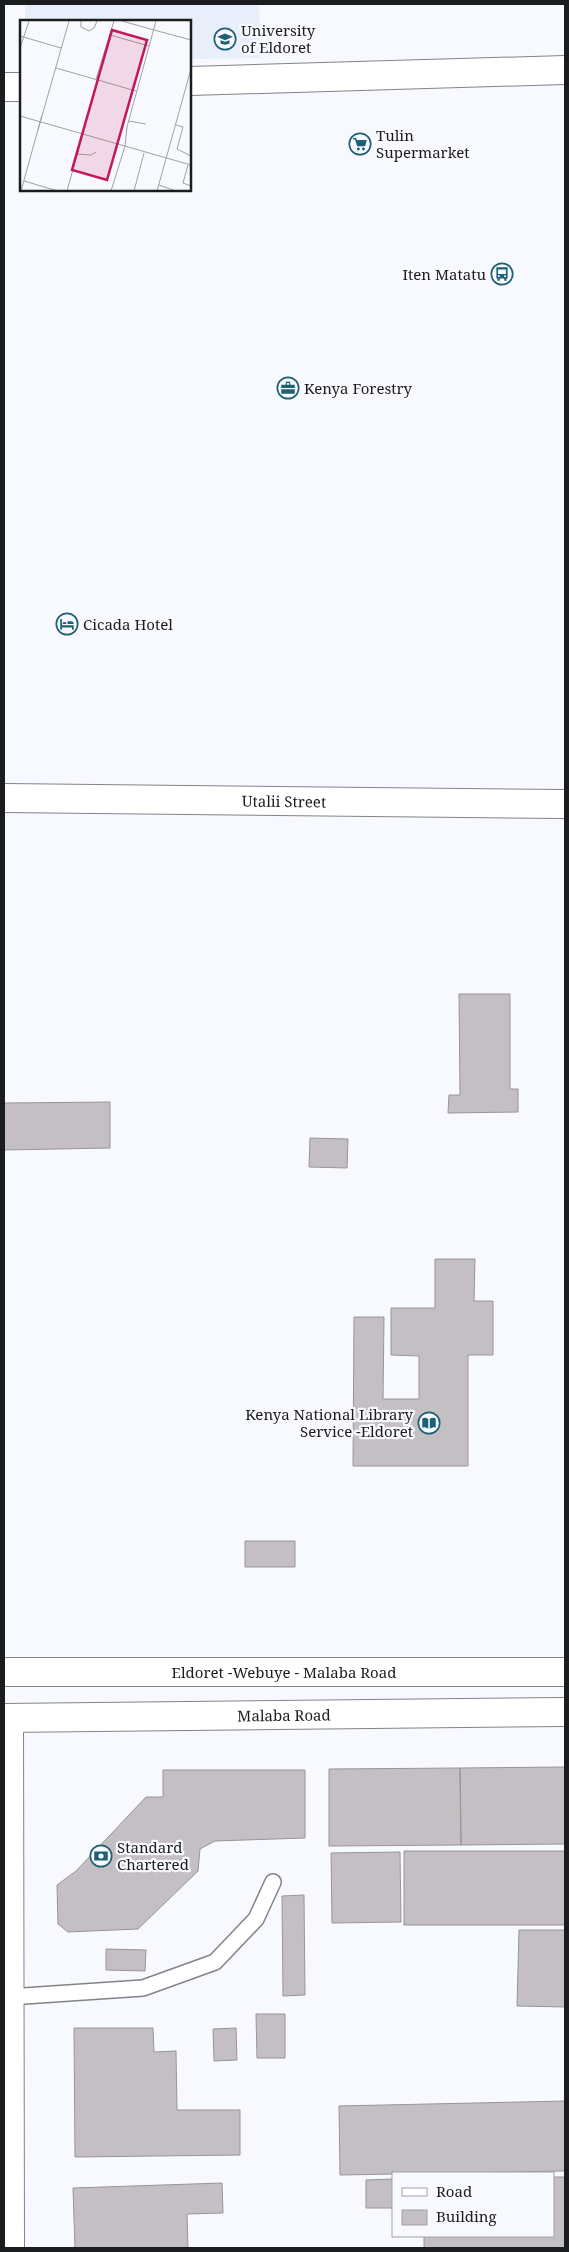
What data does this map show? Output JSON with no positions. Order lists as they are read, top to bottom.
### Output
{
  "streets": {
    "main road": ["Utalii Street", "Eldoret -Webuye - Malaba Road", "Malaba Road"]
  },
  "places": {
    "school or university": ["University of Eldoret"],
    "supermarket": ["Tulin Supermarket"],
    "bus stop": ["Iten Matatu"],
    "office": ["Kenya Forestry"],
    "hotel": ["Cicada Hotel"],
    "library": ["Kenya National Library Service -Eldoret"],
    "bank": ["Standard Chartered"]
  },
  "legend": ["Road", "Building"]
}
